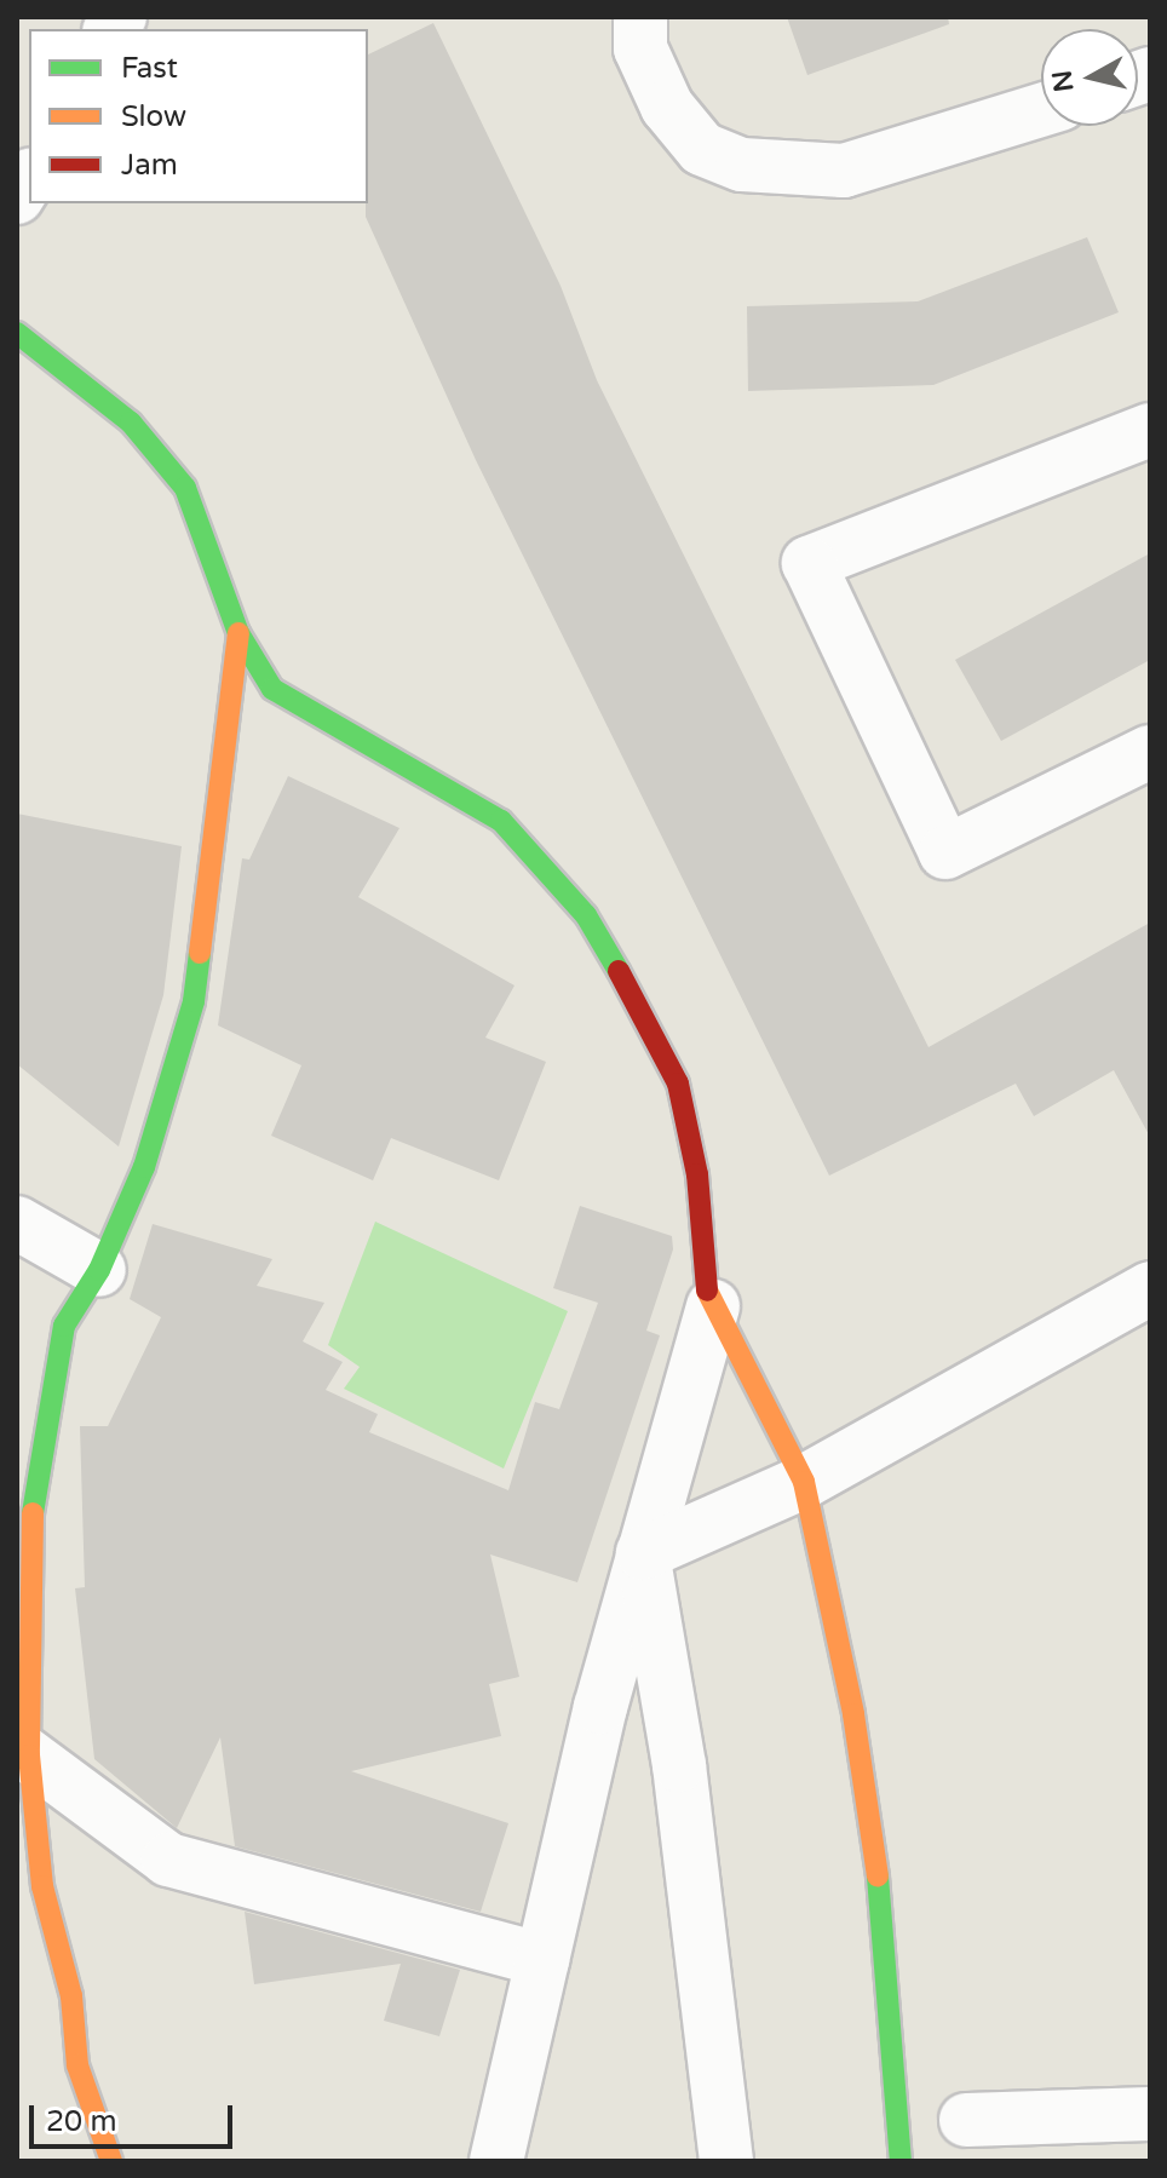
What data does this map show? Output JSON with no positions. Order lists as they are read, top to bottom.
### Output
{
  "legend": ["Fast", "Slow", "Jam"],
  "scale_bar": "20 m",
  "north": "left"
}
